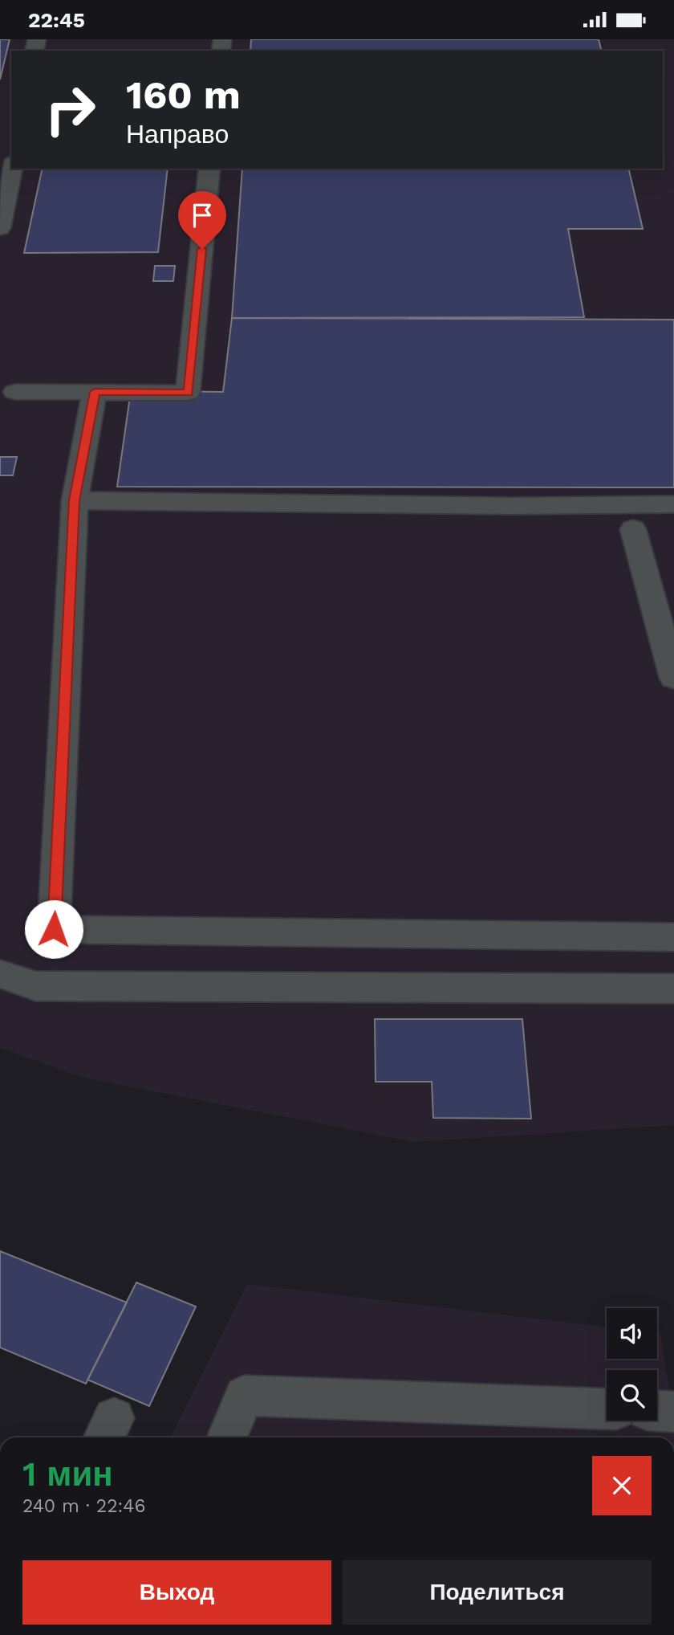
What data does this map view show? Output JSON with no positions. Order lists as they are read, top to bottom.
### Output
{
  "page": {
    "status": "22:45",
    "turn": ["160 m", "Направо"],
    "heading": ["1 мин", "240 m · 22:46"],
    "buttons": ["Выход", "Поделиться"]
  }
}
